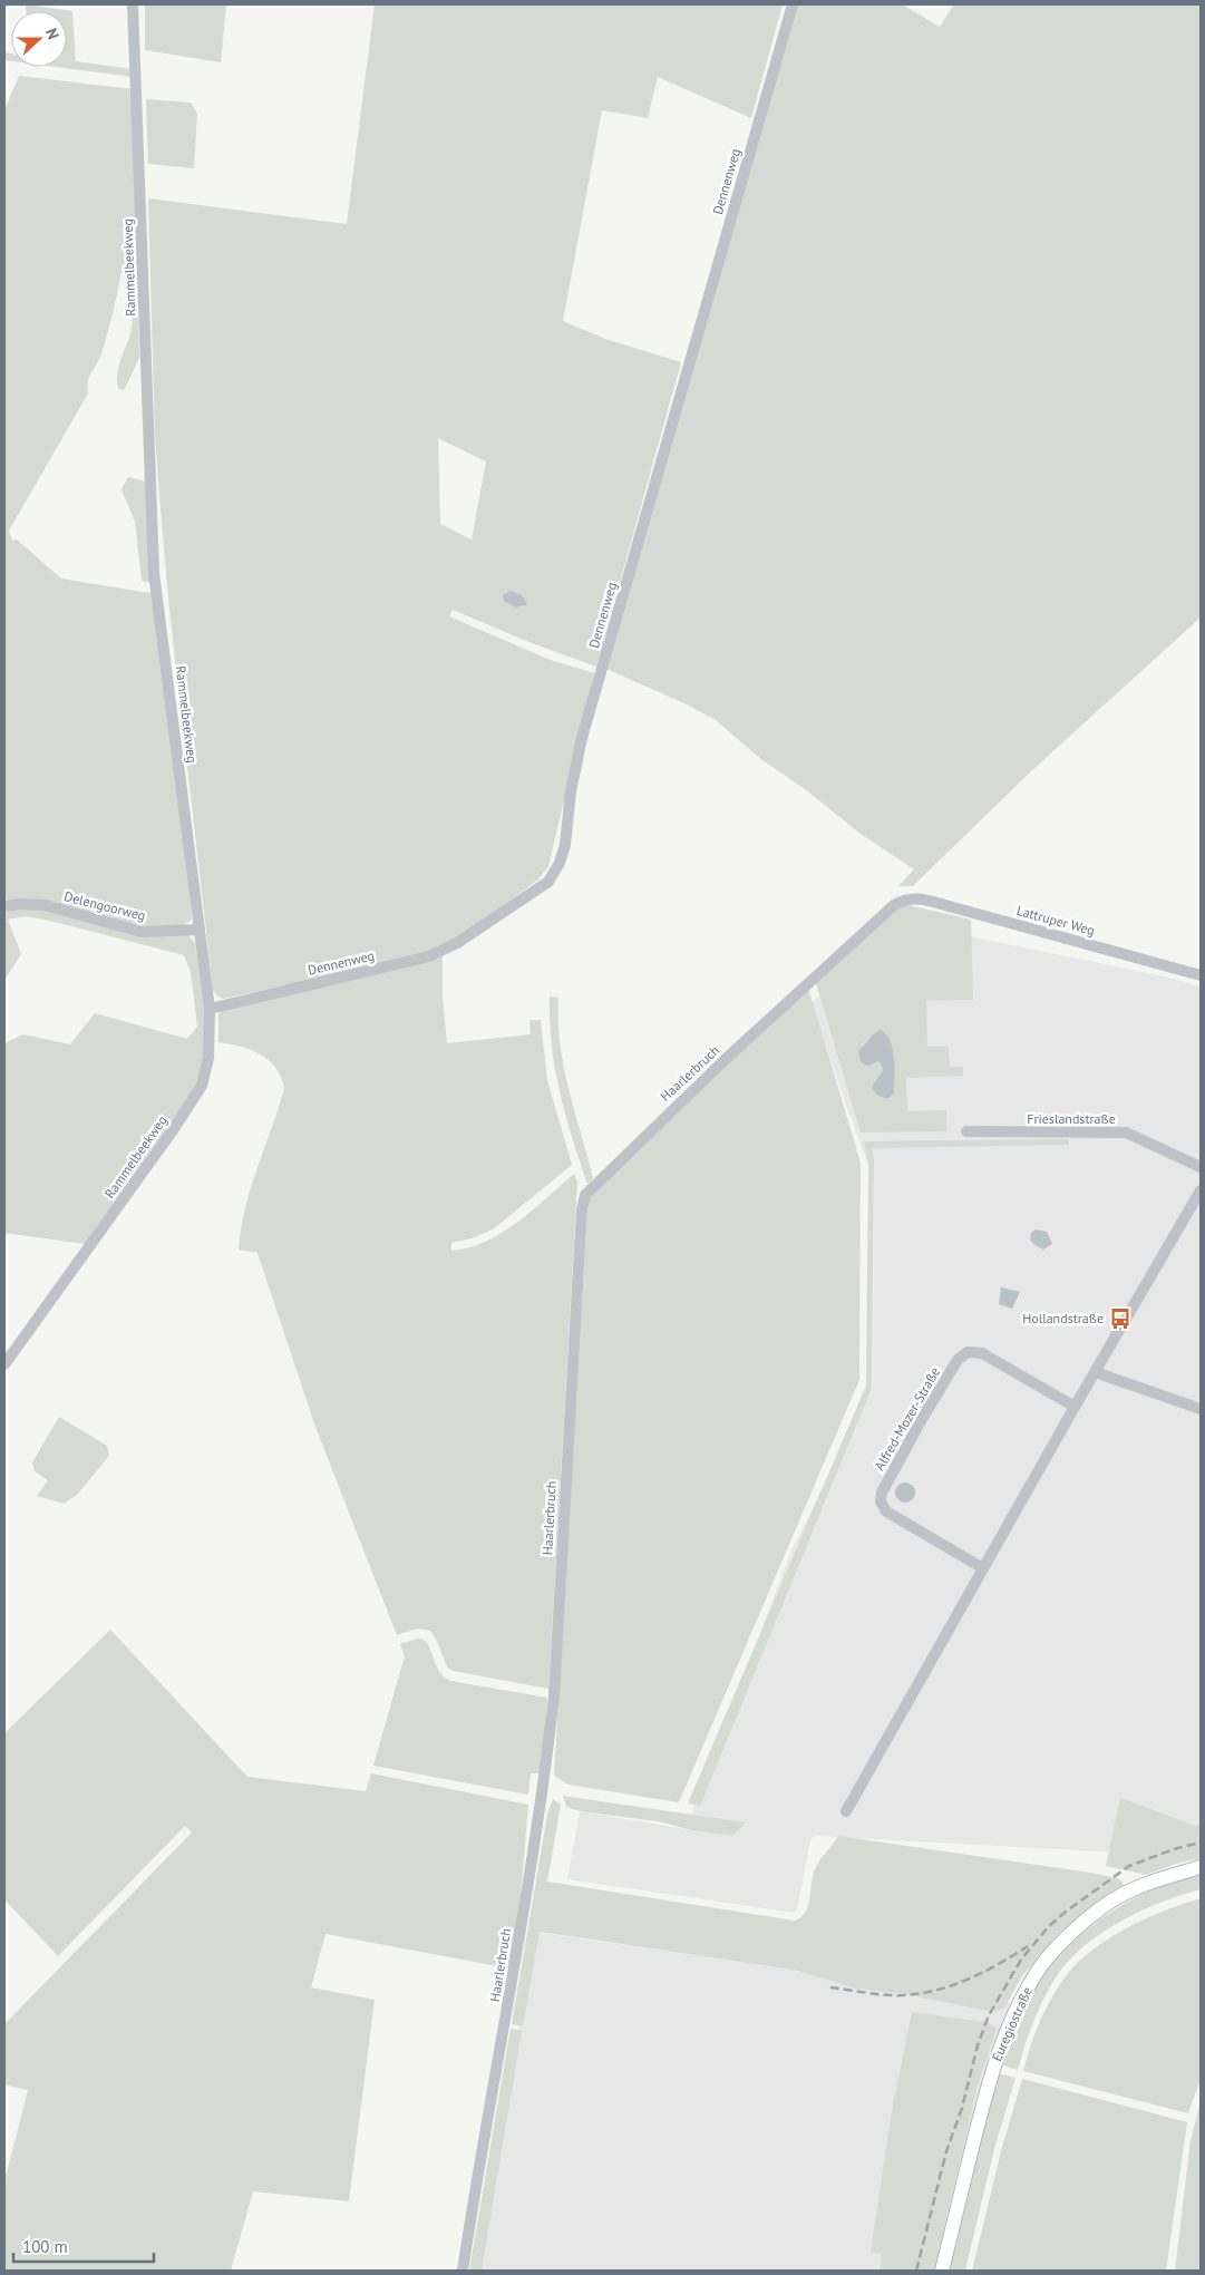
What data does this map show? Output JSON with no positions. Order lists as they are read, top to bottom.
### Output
{
  "streets": {
    "main road": ["Euregiostraße"],
    "street": [
      "Dennenweg",
      "Rammelbeekweg",
      "Delengoorweg",
      "Lattruper Weg",
      "Haarlerbruch",
      "Frieslandstraße",
      "Alfred-Mozer-Straße"
    ]
  },
  "crossings": [
    ["Dennenweg", "Rammelbeekweg"],
    ["Rammelbeekweg", "Delengoorweg"],
    ["Lattruper Weg", "Haarlerbruch"]
  ],
  "places": {
    "bus stop": ["Hollandstraße"]
  },
  "scale_bar": "100 m",
  "north": "right"
}
